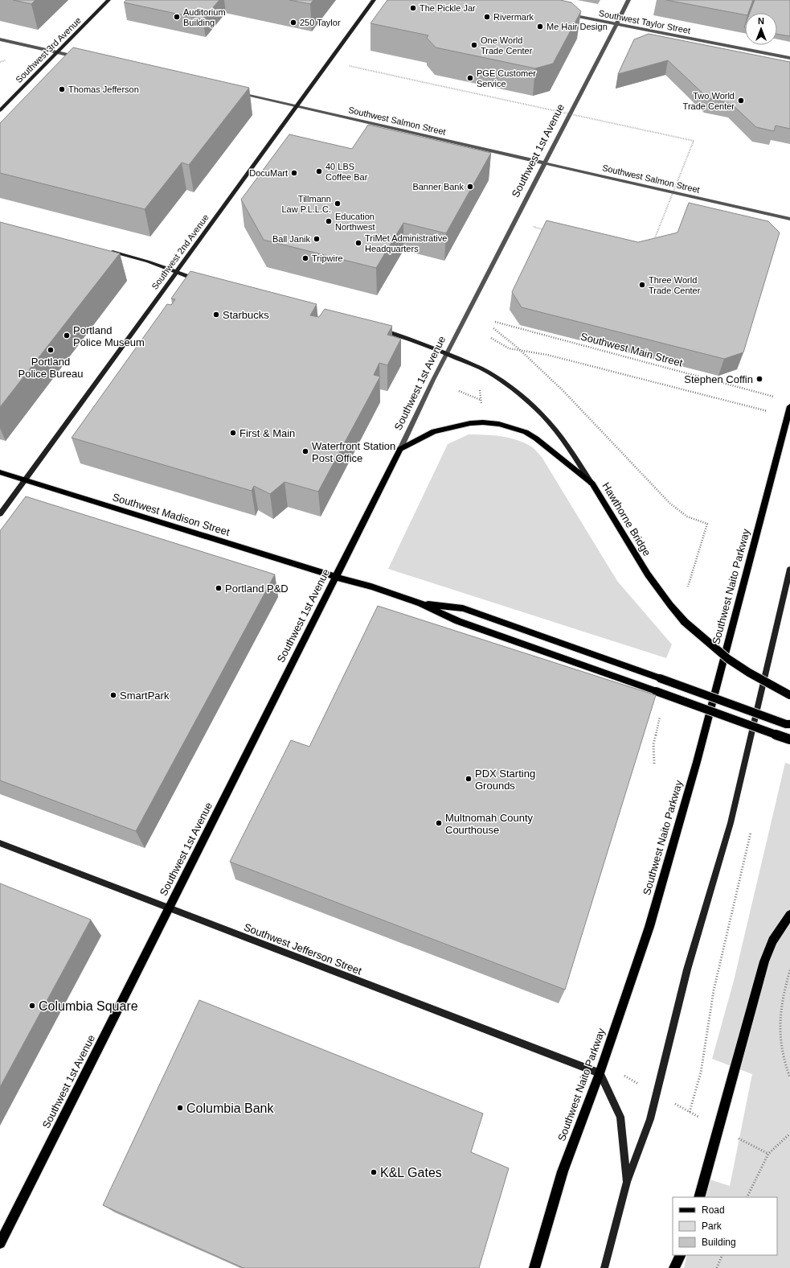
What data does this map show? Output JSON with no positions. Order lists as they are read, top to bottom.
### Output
{
  "streets": {
    "main road": [
      "Southwest 3rd Avenue",
      "Southwest 1st Avenue",
      "Southwest 2nd Avenue",
      "Southwest Madison Street",
      "Hawthorne Bridge",
      "Southwest Naito Parkway",
      "Southwest Jefferson Street"
    ],
    "street": ["Southwest Taylor Street", "Southwest Salmon Street"],
    "path": ["Southwest Main Street"]
  },
  "crossings": [
    ["Southwest Taylor Street", "Southwest 1st Avenue"],
    ["Southwest Salmon Street", "Southwest 1st Avenue"],
    ["Southwest Salmon Street", "Southwest 2nd Avenue"],
    ["Southwest 1st Avenue", "Southwest Madison Street"],
    ["Southwest 1st Avenue", "Hawthorne Bridge"],
    ["Southwest 1st Avenue", "Southwest Jefferson Street"],
    ["Southwest 2nd Avenue", "Southwest Madison Street"],
    ["Southwest Naito Parkway", "Southwest Jefferson Street"]
  ],
  "places": [
    "The Pickle Jar",
    "Auditorium Building",
    "Rivermark",
    "250 Taylor",
    "Me Hair Design",
    "One World Trade Center",
    "PGE Customer Service",
    "Thomas Jefferson",
    "Two World Trade Center",
    "40 LBS Coffee Bar",
    "DocuMart",
    "Banner Bank",
    "Tillmann Law P.L.L.C.",
    "Education Northwest",
    "Ball Janik",
    "TriMet Administrative Headquarters",
    "Tripwire",
    "Three World Trade Center",
    "Starbucks",
    "Portland Police Museum",
    "Portland Police Bureau",
    "Stephen Coffin",
    "First & Main",
    "Waterfront Station Post Office",
    "Portland P&D",
    "SmartPark",
    "PDX Starting Grounds",
    "Multnomah County Courthouse",
    "Columbia Square",
    "Columbia Bank",
    "K&L Gates"
  ],
  "legend": ["Road", "Park", "Building"],
  "north": "top"
}
